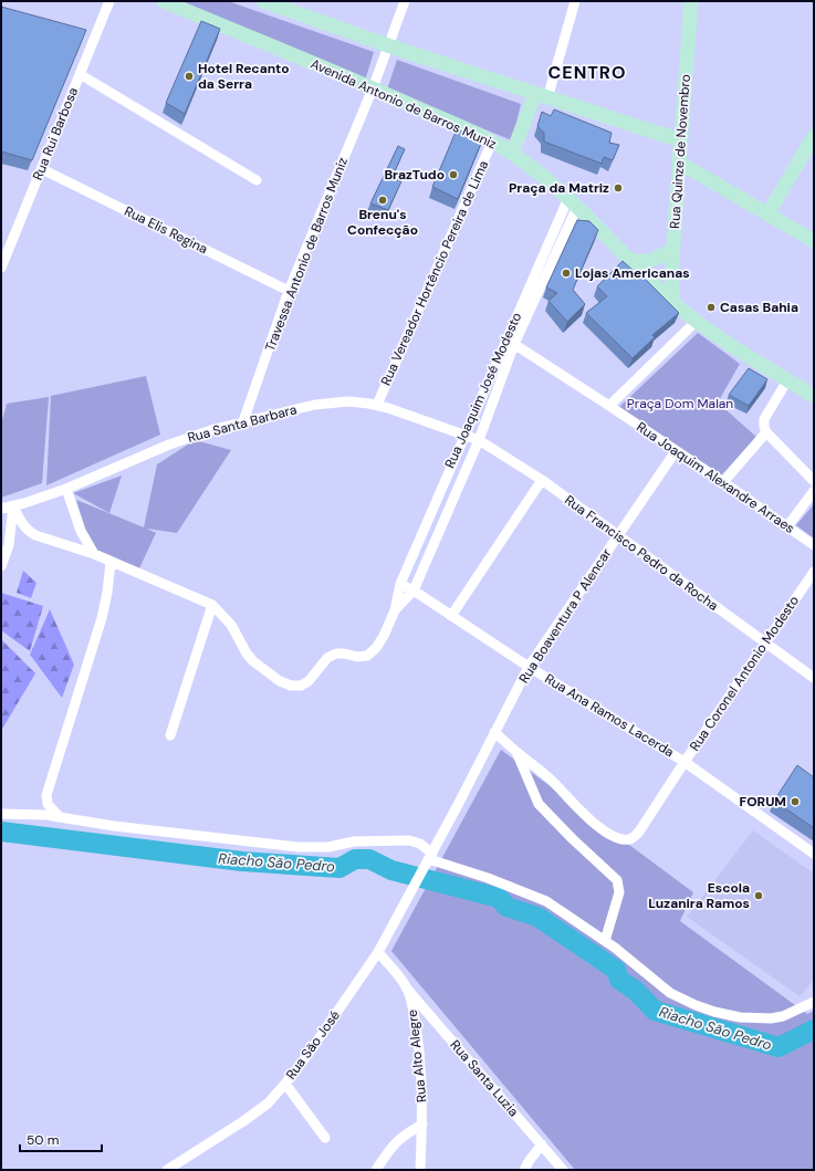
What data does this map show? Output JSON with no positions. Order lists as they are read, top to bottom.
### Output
{
  "streets": {
    "main road": ["Avenida Antonio de Barros Muniz", "Rua Quinze de Novembro"],
    "street": [
      "Rua Rui Barbosa",
      "Rua Elis Regina",
      "Travessa Antonio de Barros Muniz",
      "Rua Vereador Hortêncio Pereira de Lima",
      "Rua Joaquim José Modesto",
      "Rua Santa Barbara",
      "Rua Joaquim Alexandre Arraes",
      "Rua Francisco Pedro da Rocha",
      "Rua Boaventura P Alencar",
      "Rua Coronel Antonio Modesto",
      "Rua Ana Ramos Lacerda",
      "Rua São José",
      "Rua Alto Alegre",
      "Rua Santa Luzia"
    ]
  },
  "crossings": [
    ["Avenida Antonio de Barros Muniz", "Rua Quinze de Novembro"],
    ["Avenida Antonio de Barros Muniz", "Travessa Antonio de Barros Muniz"],
    ["Avenida Antonio de Barros Muniz", "Rua Vereador Hortêncio Pereira de Lima"],
    ["Avenida Antonio de Barros Muniz", "Rua Joaquim José Modesto"],
    ["Rua Rui Barbosa", "Rua Elis Regina"],
    ["Rua Elis Regina", "Travessa Antonio de Barros Muniz"],
    ["Travessa Antonio de Barros Muniz", "Rua Santa Barbara"],
    ["Rua Vereador Hortêncio Pereira de Lima", "Rua Santa Barbara"],
    ["Rua Joaquim José Modesto", "Rua Santa Barbara"],
    ["Rua Joaquim José Modesto", "Rua Joaquim Alexandre Arraes"],
    ["Rua Joaquim José Modesto", "Rua Francisco Pedro da Rocha"],
    ["Rua Joaquim José Modesto", "Rua Ana Ramos Lacerda"],
    ["Rua Santa Barbara", "Rua Francisco Pedro da Rocha"],
    ["Rua Joaquim Alexandre Arraes", "Rua Boaventura P Alencar"],
    ["Rua Francisco Pedro da Rocha", "Rua Boaventura P Alencar"],
    ["Rua Francisco Pedro da Rocha", "Rua Coronel Antonio Modesto"],
    ["Rua Boaventura P Alencar", "Rua Ana Ramos Lacerda"],
    ["Rua Boaventura P Alencar", "Rua São José"],
    ["Rua Coronel Antonio Modesto", "Rua Ana Ramos Lacerda"],
    ["Rua São José", "Rua Alto Alegre"],
    ["Rua Alto Alegre", "Rua Santa Luzia"]
  ],
  "districts": ["CENTRO"],
  "water": ["Riacho São Pedro"],
  "parks": ["Praça Dom Malan"],
  "places": [
    "Hotel Recanto da Serra",
    "BrazTudo",
    "Praça da Matriz",
    "Brenu's Confecção",
    "Lojas Americanas",
    "Casas Bahia",
    "FORUM",
    "Escola Luzanira Ramos"
  ],
  "scale_bar": "50 m"
}
